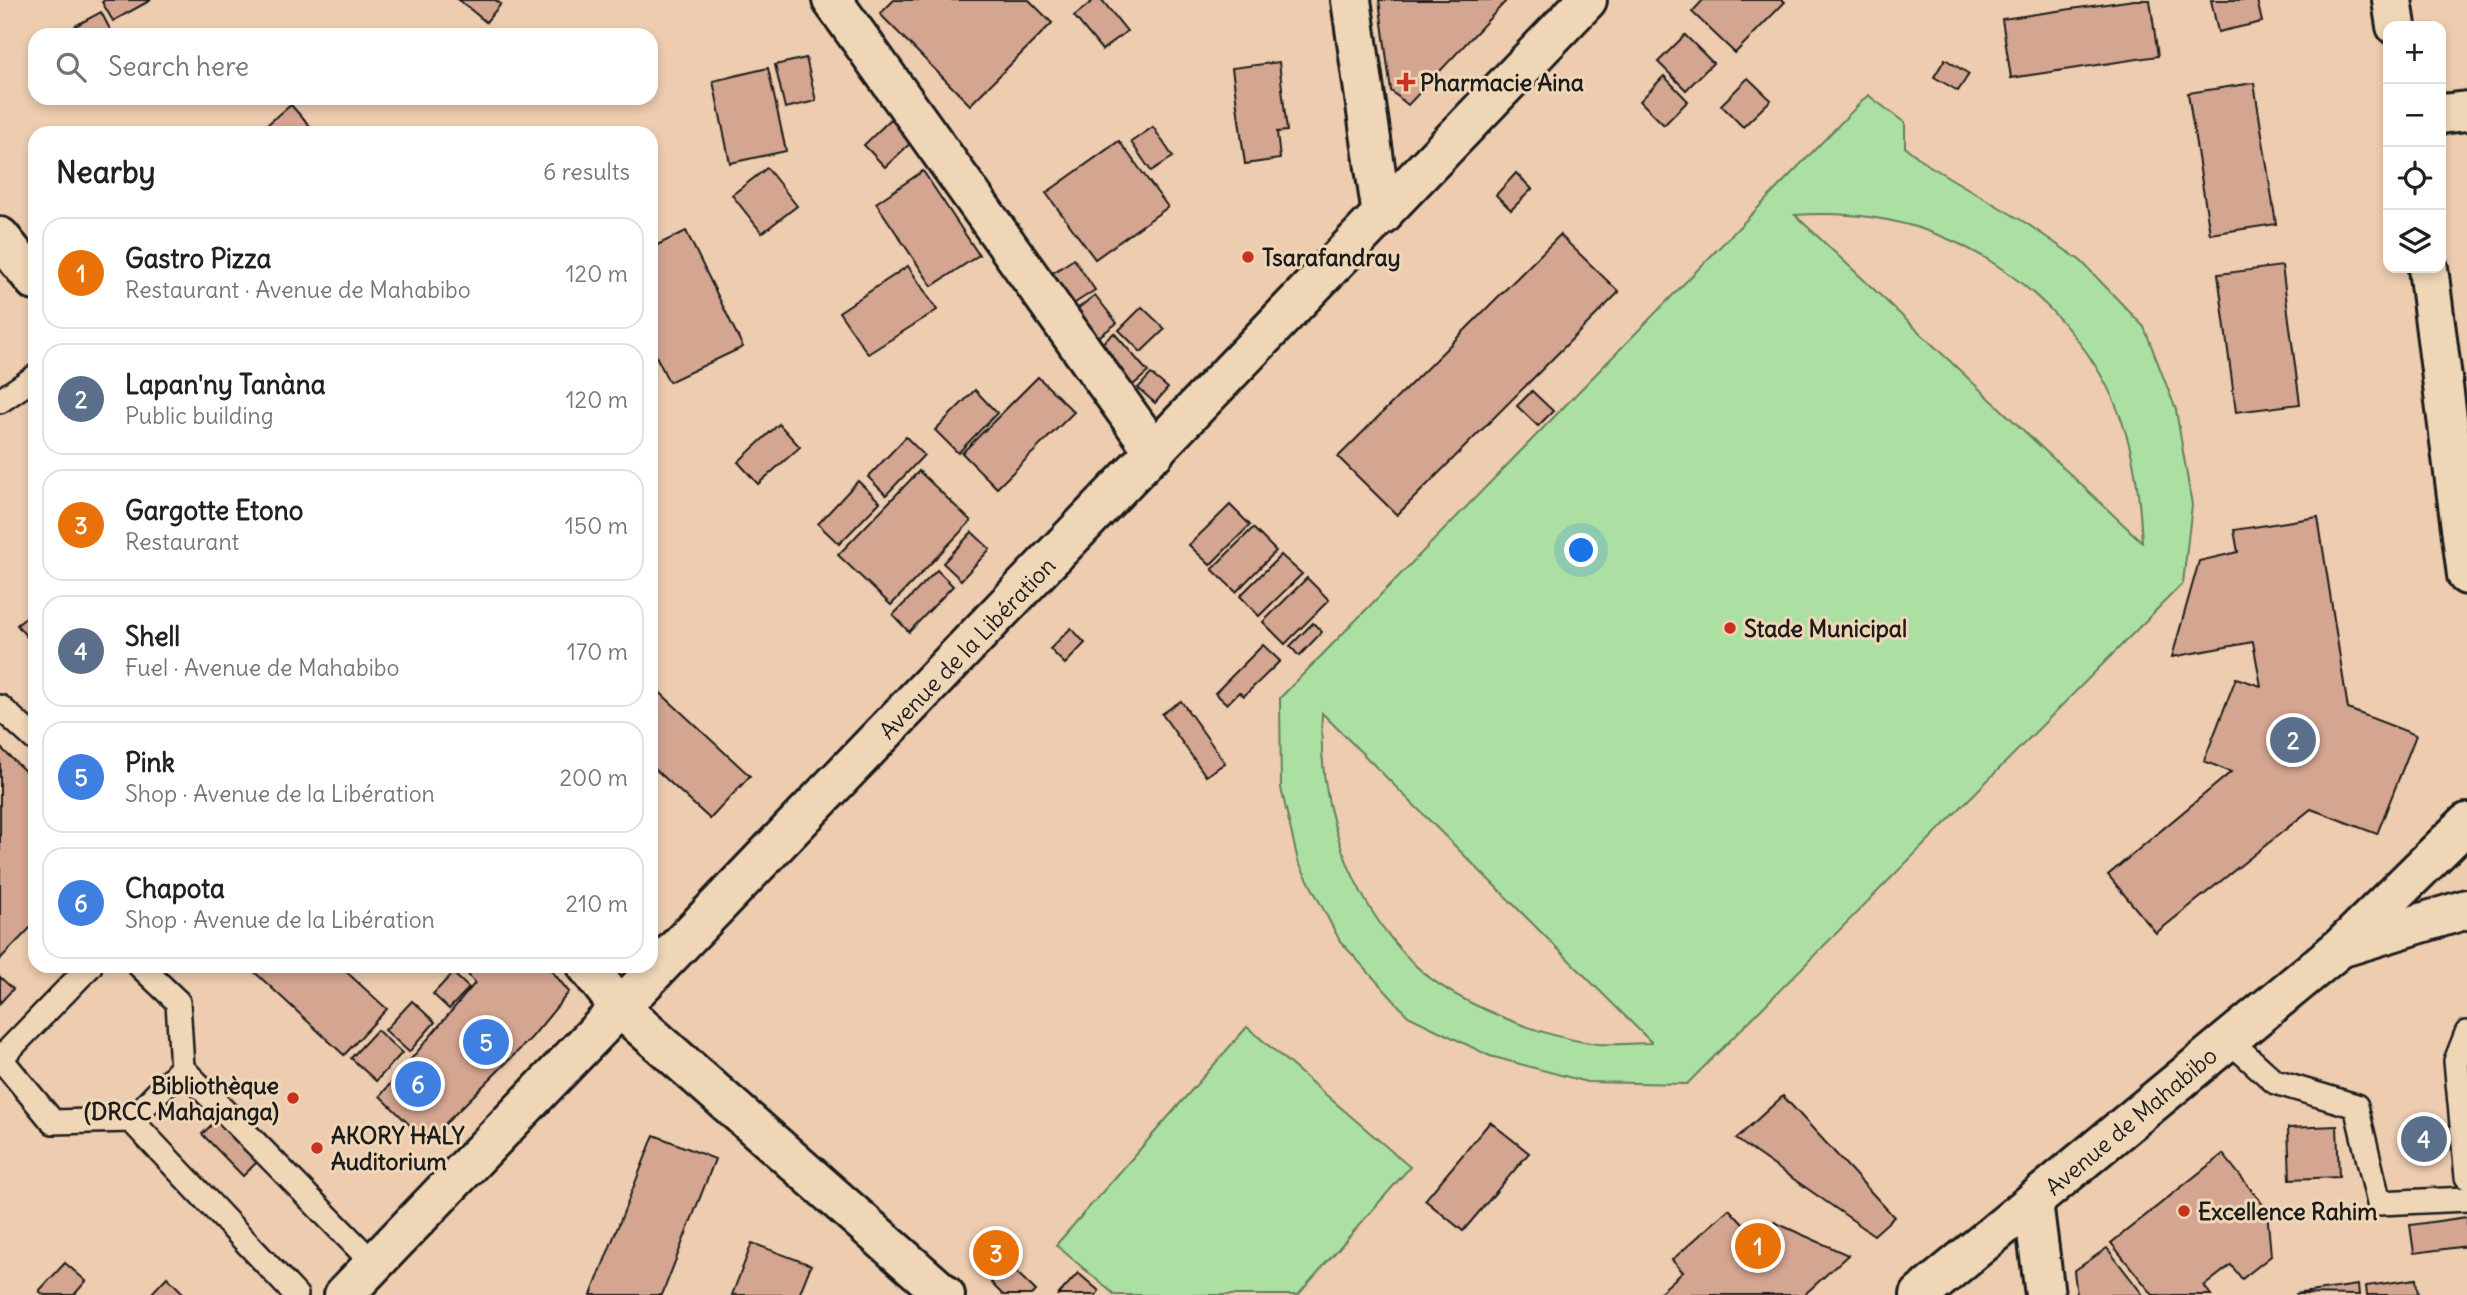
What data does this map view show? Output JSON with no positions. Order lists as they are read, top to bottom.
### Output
{
  "streets": {
    "main road": ["Avenue de la Libération", "Avenue de Mahabibo"]
  },
  "places": {
    "health": ["Pharmacie Aina"],
    "other": [
      "Tsarafandray",
      "Stade Municipal",
      "Bibliothèque (DRCC Mahajanga)",
      "AKORY HALY Auditorium",
      "Excellence Rahim"
    ]
  },
  "page": {
    "map_buttons": ["+", "−"],
    "search": "Search here",
    "heading": ["Nearby", "6 results"],
    "list": [
      {
        "mark": "1",
        "name": "Gastro Pizza",
        "note": "Restaurant · Avenue de Mahabibo",
        "value": "120 m"
      },
      {
        "mark": "2",
        "name": "Lapan'ny Tanàna",
        "note": "Public building",
        "value": "120 m"
      },
      {
        "mark": "3",
        "name": "Gargotte Etono",
        "note": "Restaurant",
        "value": "150 m"
      },
      {
        "mark": "4",
        "name": "Shell",
        "note": "Fuel · Avenue de Mahabibo",
        "value": "170 m"
      },
      {
        "mark": "5",
        "name": "Pink",
        "note": "Shop · Avenue de la Libération",
        "value": "200 m"
      },
      {
        "mark": "6",
        "name": "Chapota",
        "note": "Shop · Avenue de la Libération",
        "value": "210 m"
      }
    ],
    "pins": [
      "2",
      "5",
      "6",
      "4",
      "1",
      "3"
    ]
  }
}
